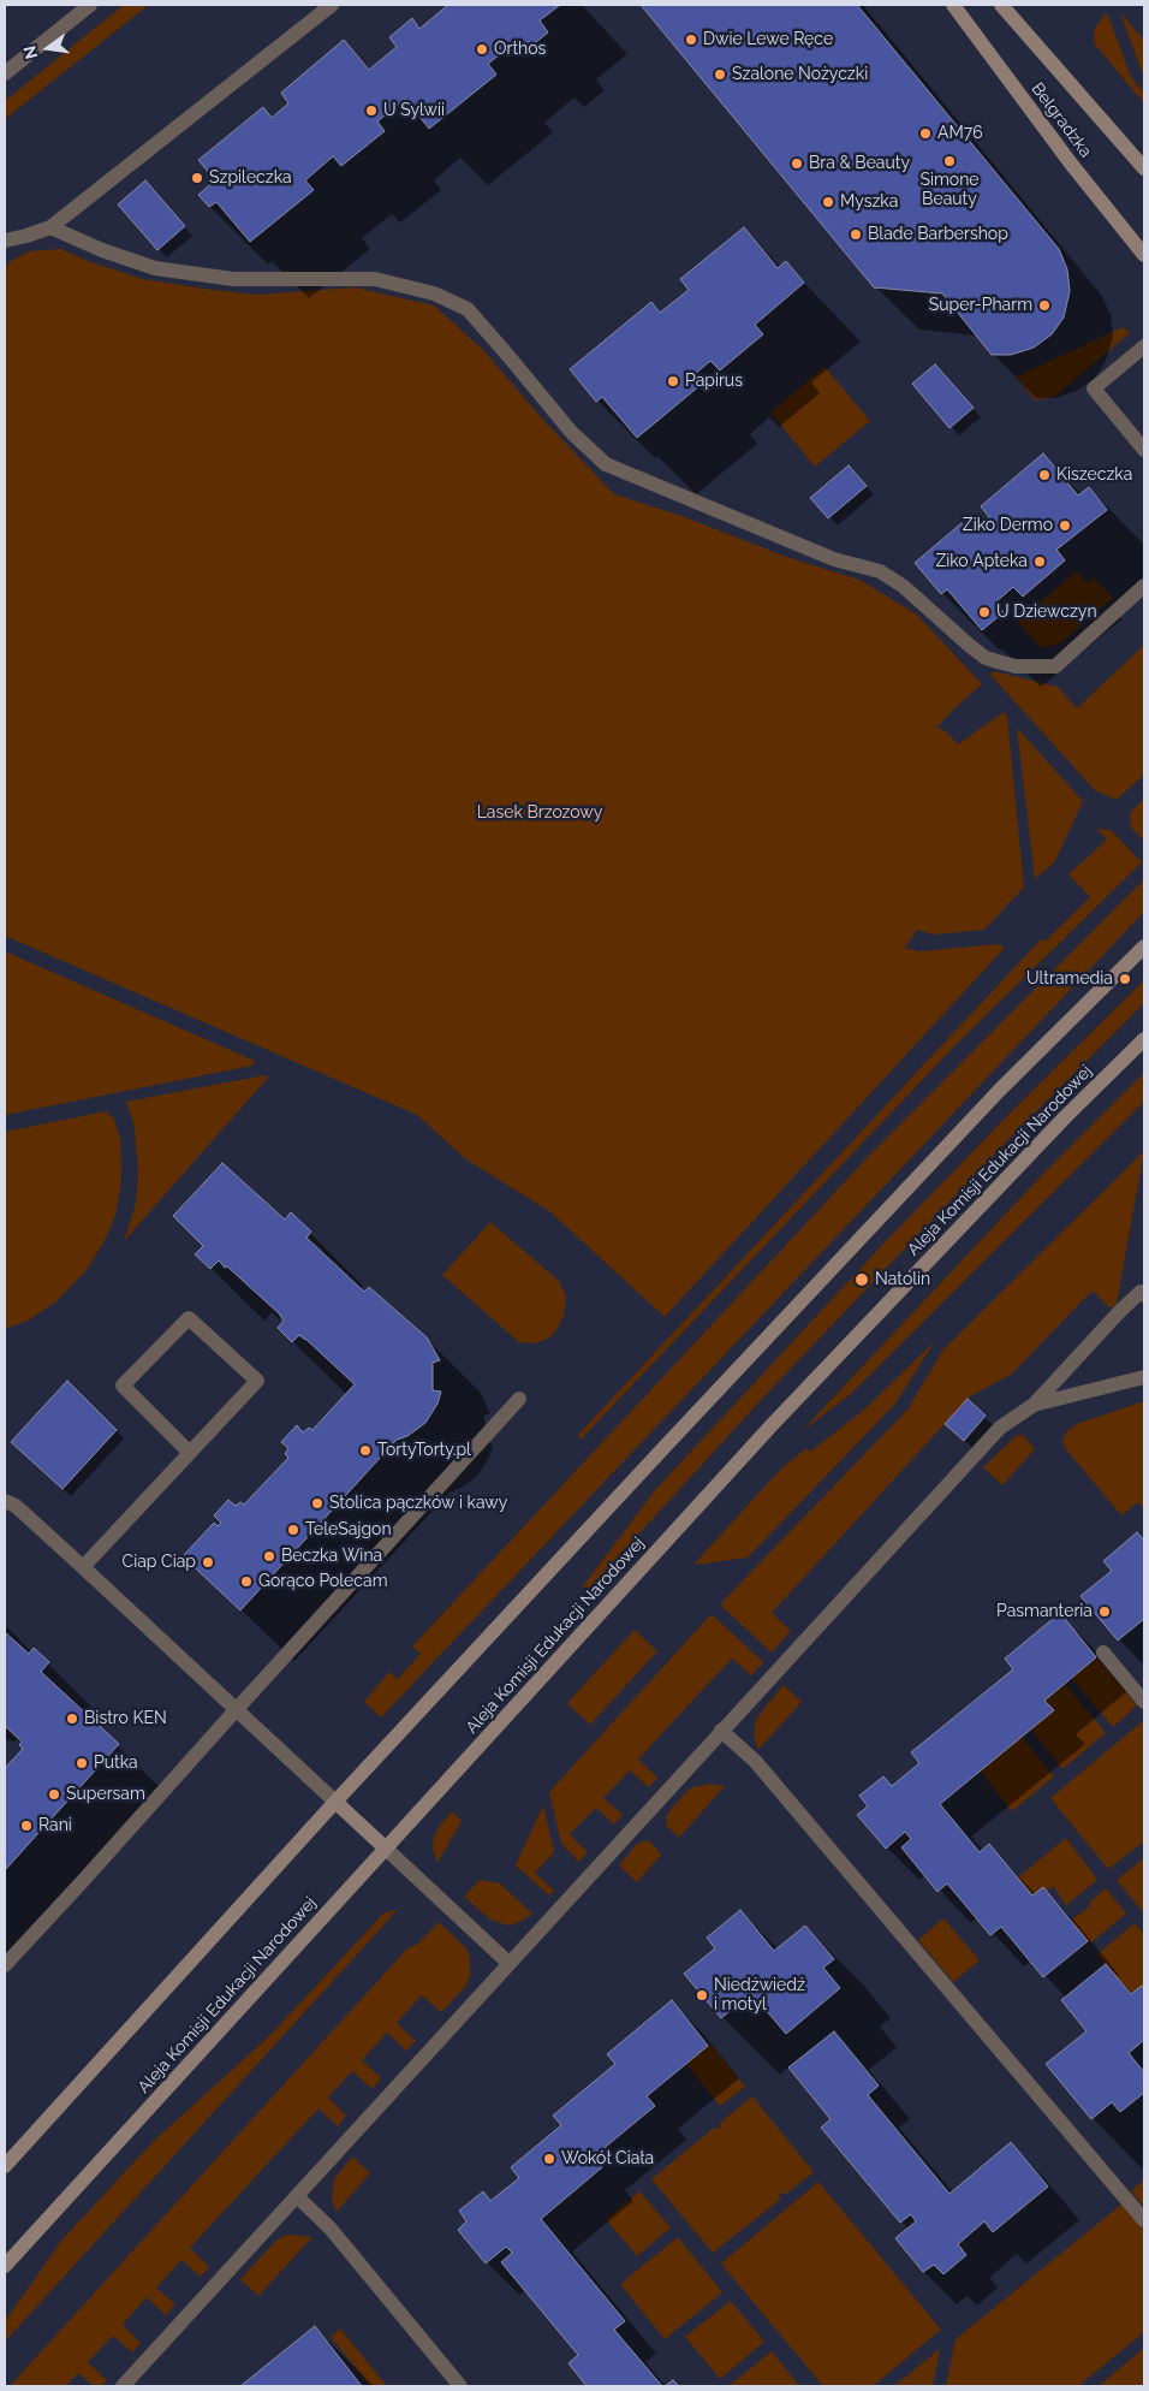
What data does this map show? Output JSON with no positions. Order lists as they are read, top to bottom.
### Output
{
  "streets": {
    "street": ["Belgradzka", "Aleja Komisji Edukacji Narodowej"]
  },
  "parks": ["Lasek Brzozowy"],
  "places": [
    "Dwie Lewe Ręce",
    "Orthos",
    "Szalone Nożyczki",
    "U Sylwii",
    "AM76",
    "Simone Beauty",
    "Bra & Beauty",
    "Szpileczka",
    "Myszka",
    "Blade Barbershop",
    "Super-Pharm",
    "Papirus",
    "Kiszeczka",
    "Ziko Dermo",
    "Ziko Apteka",
    "U Dziewczyn",
    "Ultramedia",
    "Natolin",
    "TortyTorty.pl",
    "Stolica pączków i kawy",
    "TeleSajgon",
    "Beczka Wina",
    "Ciap Ciap",
    "Gorąco Polecam",
    "Pasmanteria",
    "Bistro KEN",
    "Putka",
    "Supersam",
    "Rani",
    "Niedźwiedź i motyl",
    "Wokół Ciała"
  ],
  "north": "left"
}
